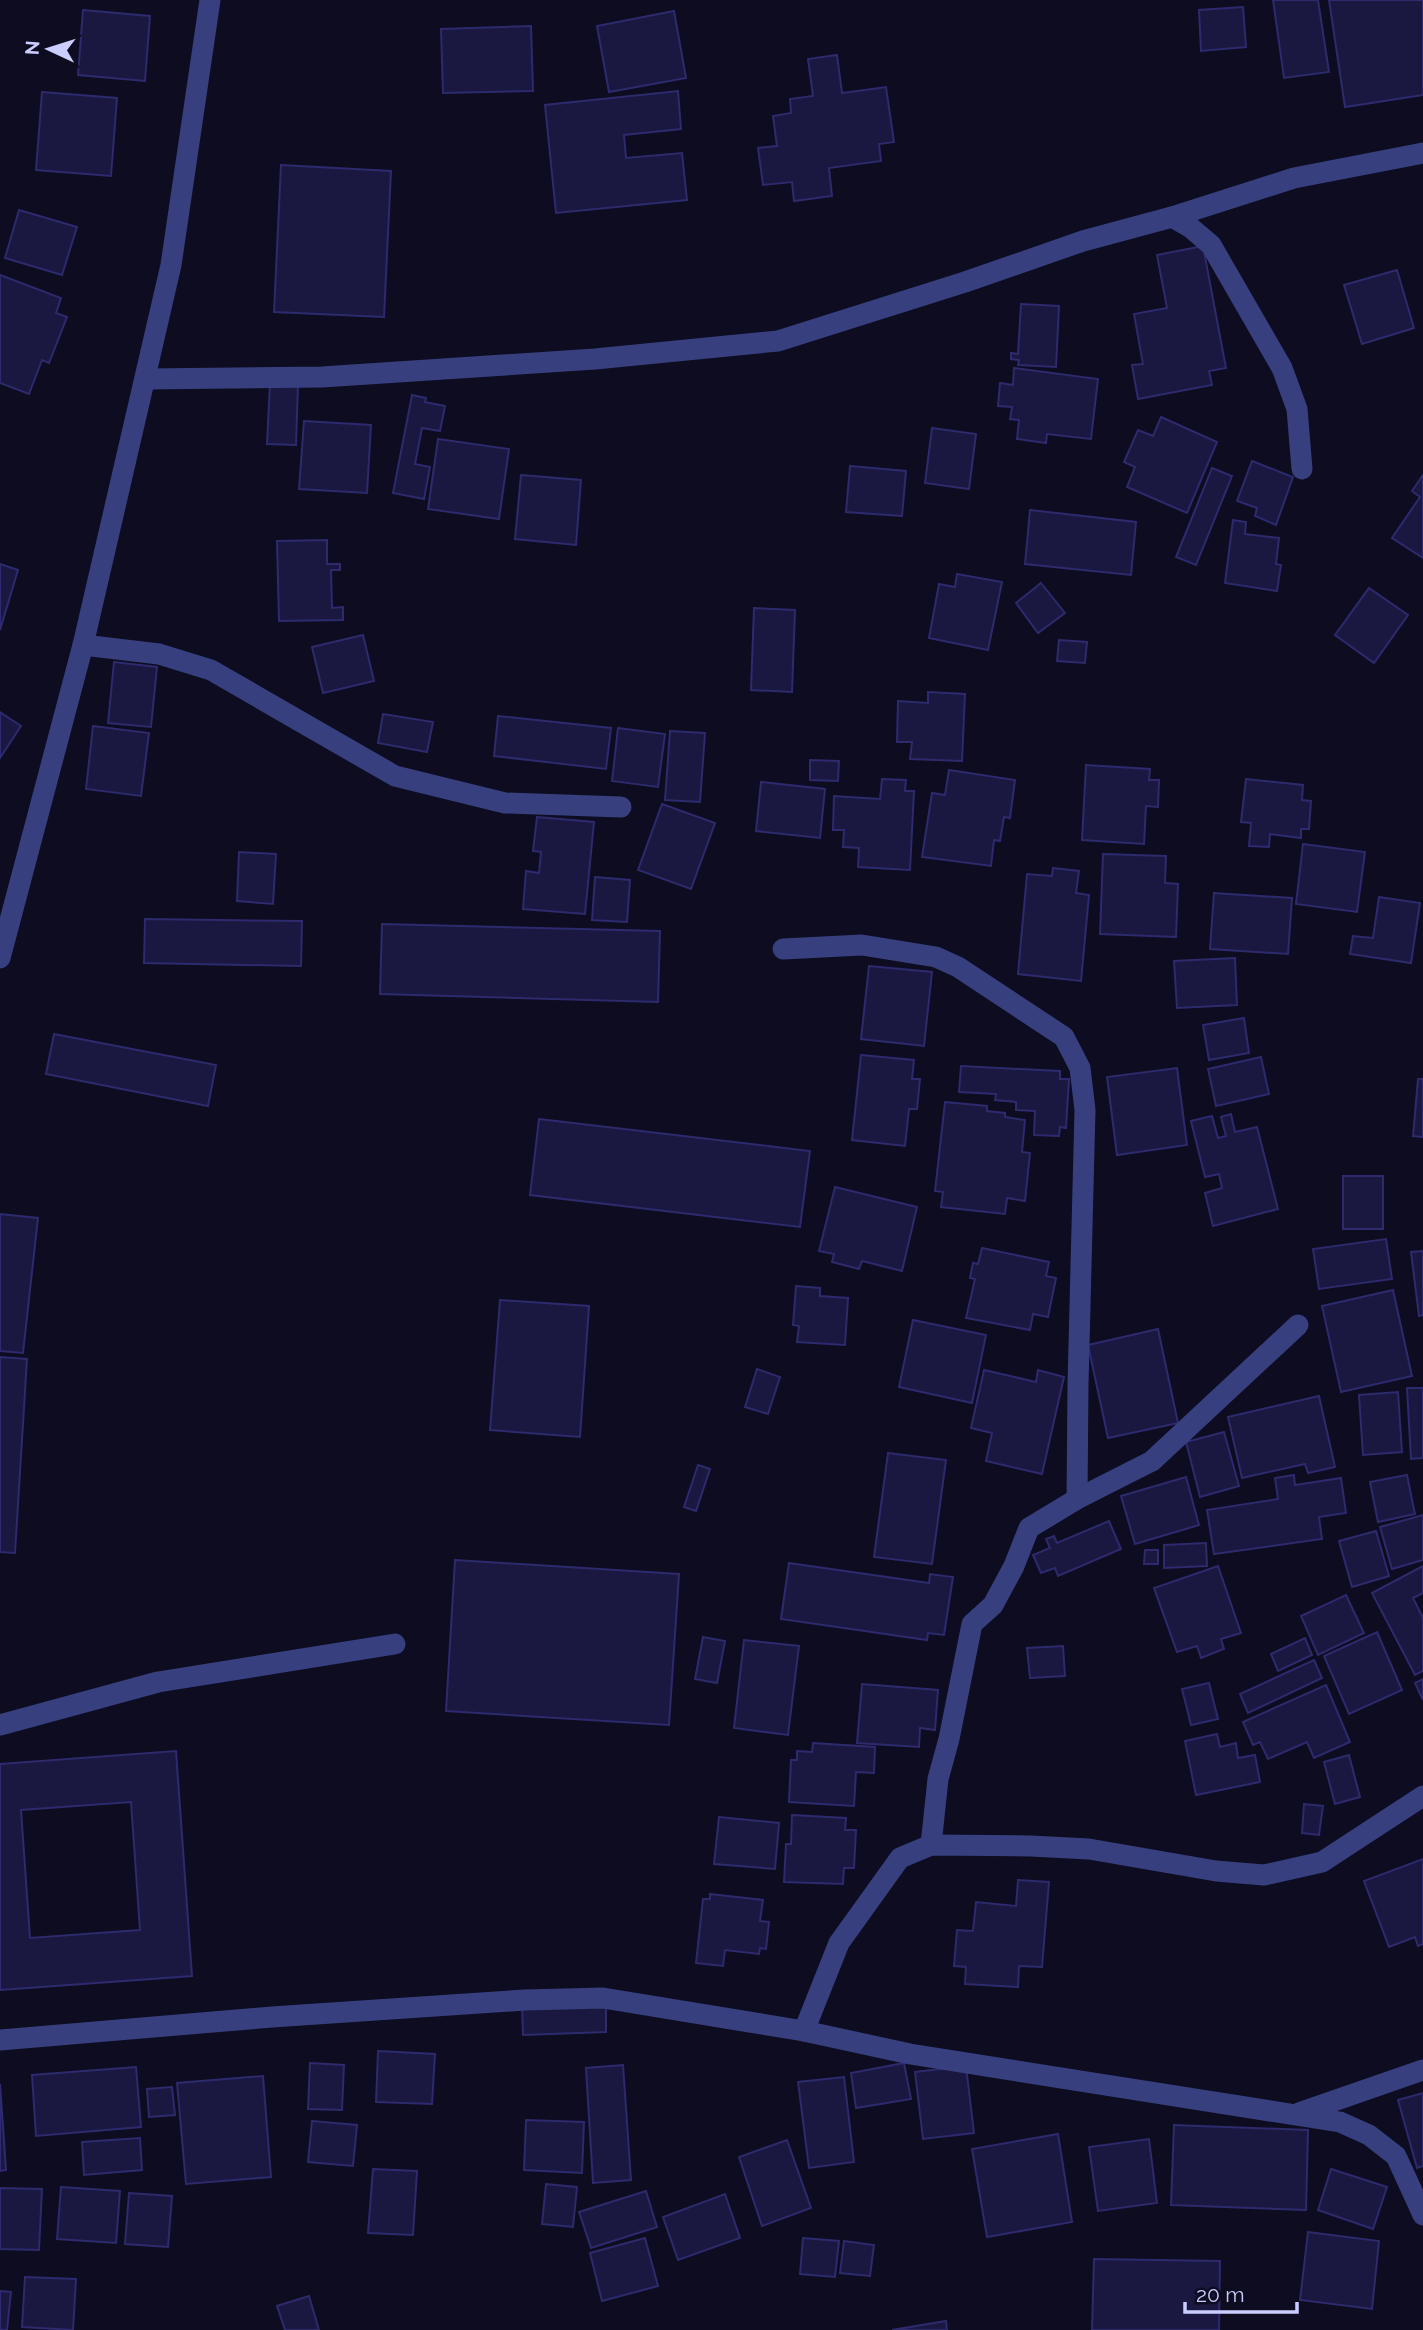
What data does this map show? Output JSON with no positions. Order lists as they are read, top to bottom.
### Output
{
  "scale_bar": "20 m",
  "north": "left"
}
